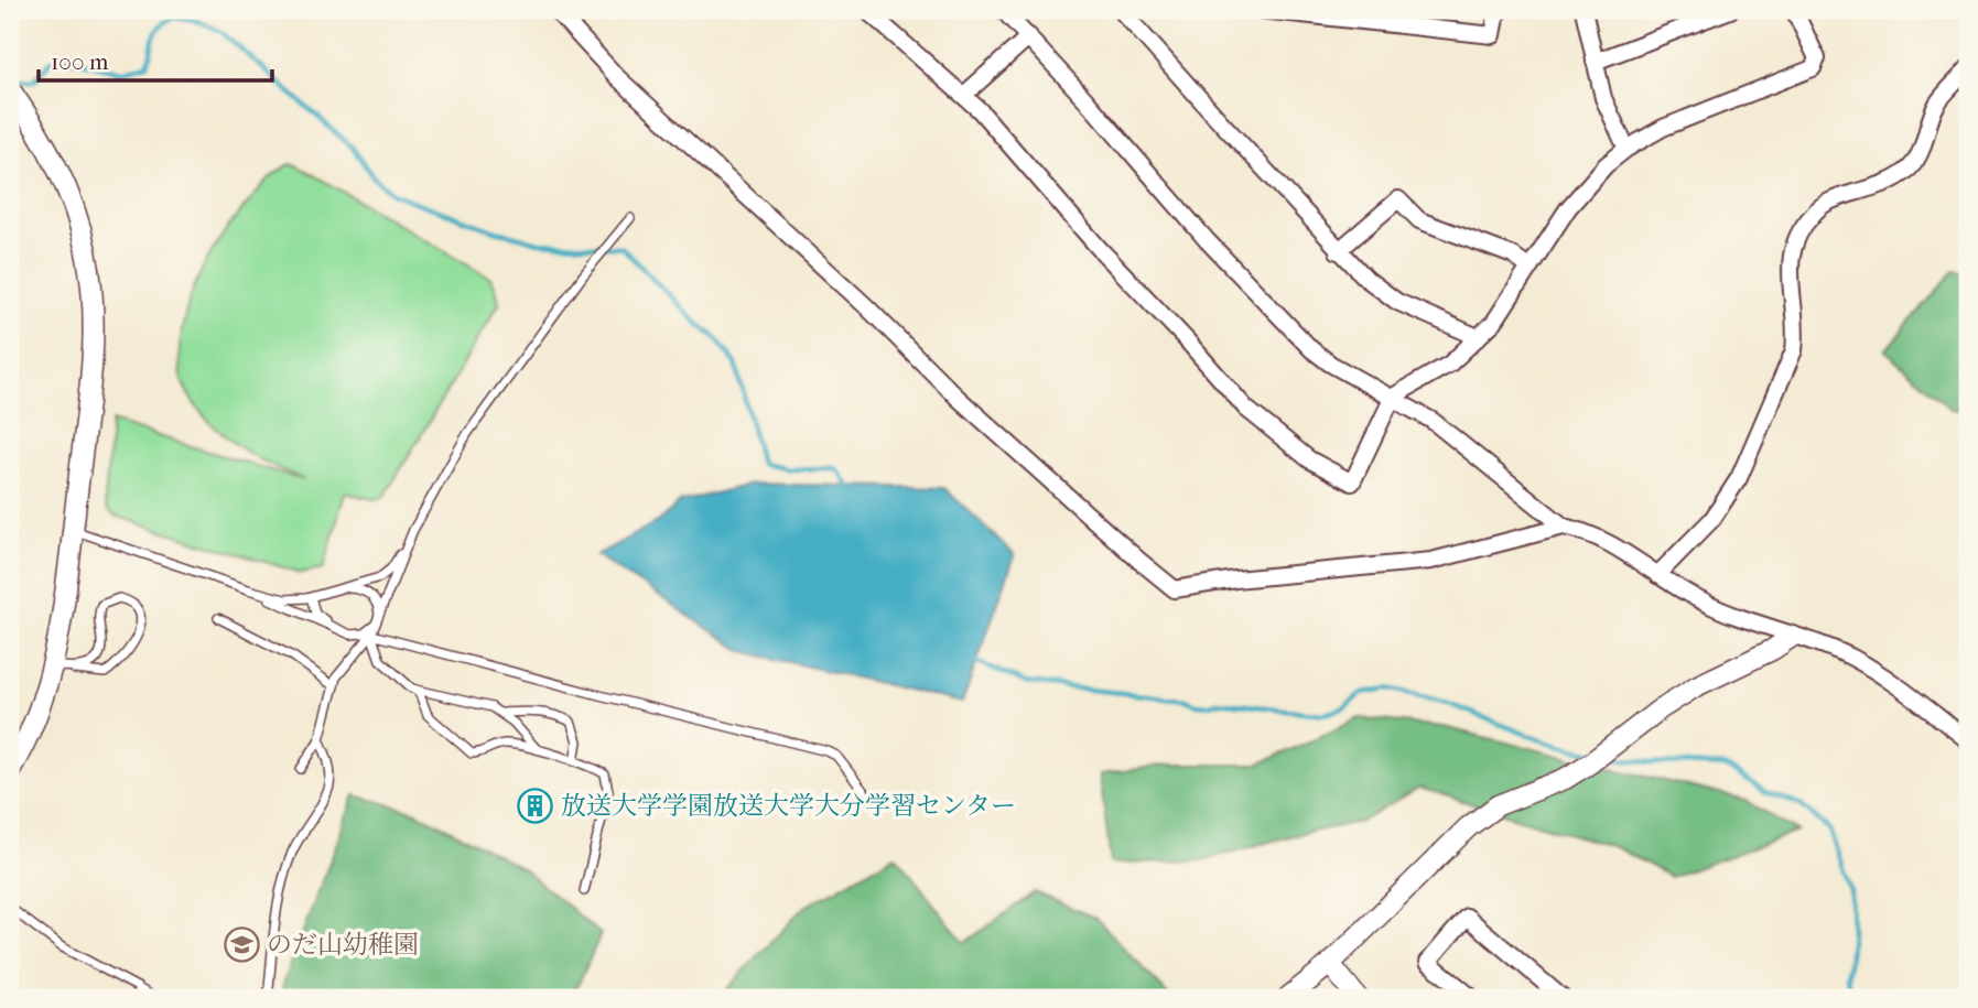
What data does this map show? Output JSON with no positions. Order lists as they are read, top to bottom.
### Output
{
  "places": {
    "building": ["放送大学学園放送大学大分学習センター"],
    "school or university": ["のだ山幼稚園"]
  },
  "scale_bar": "100 m"
}
